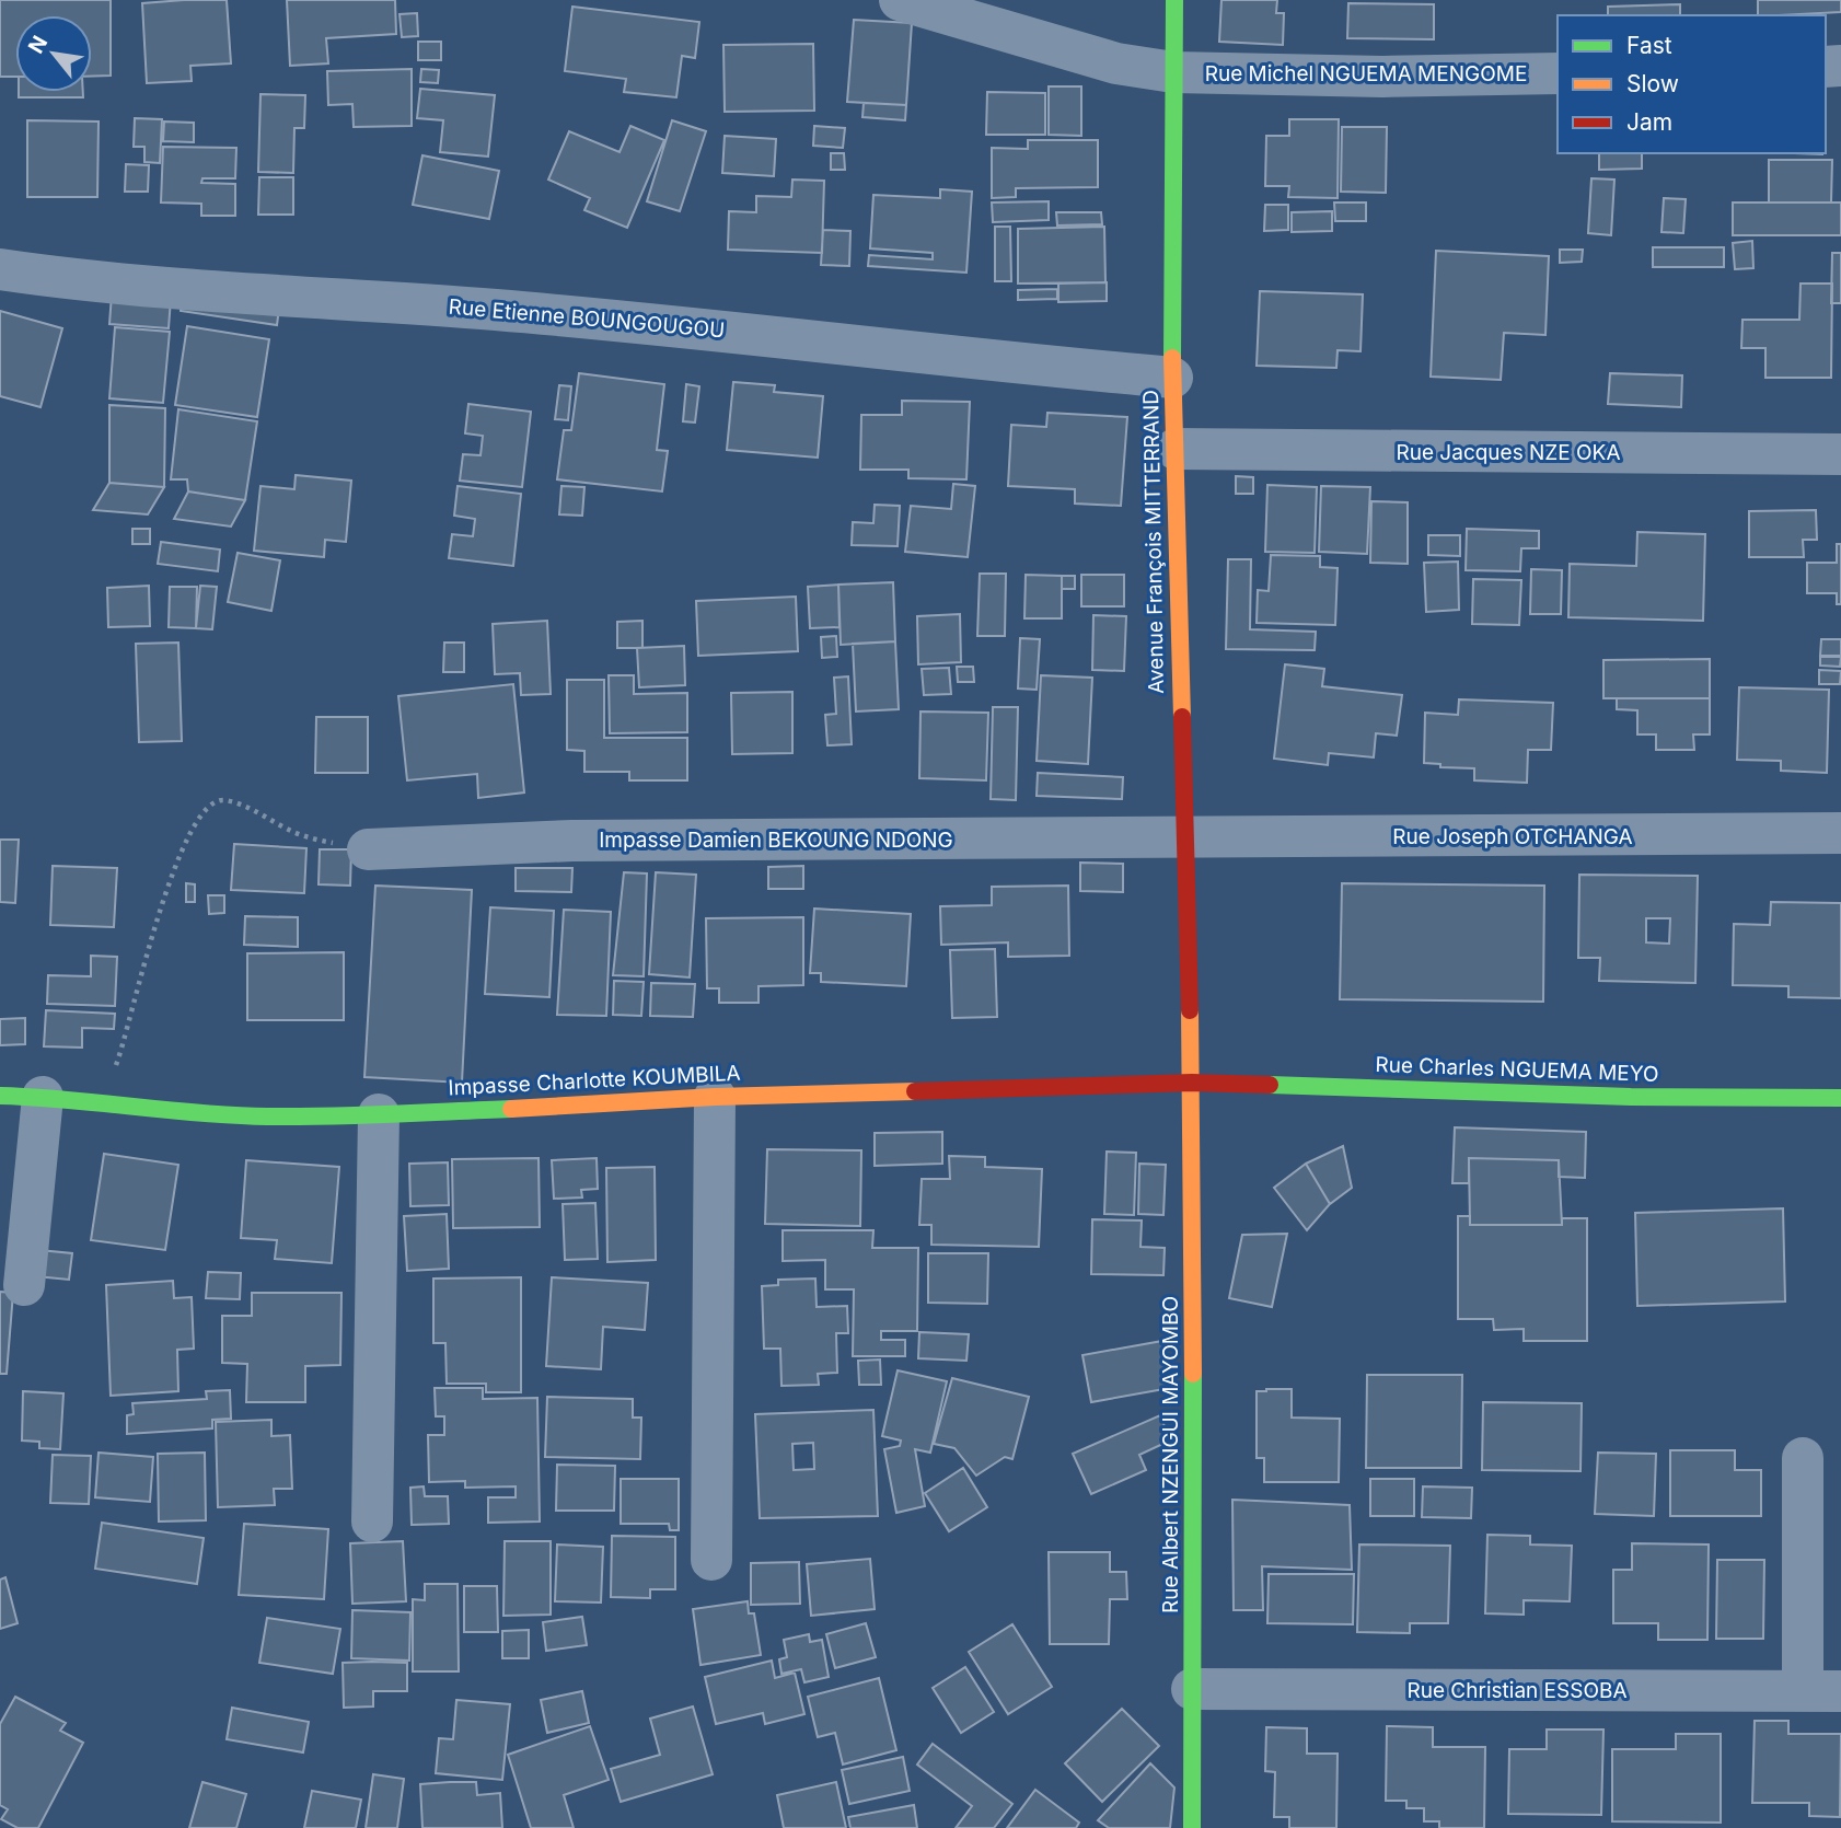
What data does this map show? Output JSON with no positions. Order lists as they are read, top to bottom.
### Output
{
  "streets": {
    "street": [
      "Rue Michel NGUEMA MENGOME",
      "Rue Etienne BOUNGOUGOU",
      "Rue Jacques NZE OKA",
      "Avenue François MITTERRAND",
      "Rue Joseph OTCHANGA",
      "Impasse Damien BEKOUNG NDONG",
      "Rue Charles NGUEMA MEYO",
      "Impasse Charlotte KOUMBILA",
      "Rue Albert NZENGUI MAYOMBO",
      "Rue Christian ESSOBA"
    ]
  },
  "crossings": [
    ["Rue Michel NGUEMA MENGOME", "Avenue François MITTERRAND"],
    ["Rue Etienne BOUNGOUGOU", "Avenue François MITTERRAND"],
    ["Rue Jacques NZE OKA", "Avenue François MITTERRAND"],
    ["Avenue François MITTERRAND", "Rue Joseph OTCHANGA"],
    ["Avenue François MITTERRAND", "Impasse Damien BEKOUNG NDONG"],
    ["Avenue François MITTERRAND", "Rue Charles NGUEMA MEYO"],
    ["Avenue François MITTERRAND", "Impasse Charlotte KOUMBILA"],
    ["Avenue François MITTERRAND", "Rue Albert NZENGUI MAYOMBO"],
    ["Rue Joseph OTCHANGA", "Impasse Damien BEKOUNG NDONG"],
    ["Rue Charles NGUEMA MEYO", "Impasse Charlotte KOUMBILA"],
    ["Rue Charles NGUEMA MEYO", "Rue Albert NZENGUI MAYOMBO"],
    ["Impasse Charlotte KOUMBILA", "Rue Albert NZENGUI MAYOMBO"],
    ["Rue Albert NZENGUI MAYOMBO", "Rue Christian ESSOBA"]
  ],
  "legend": ["Fast", "Slow", "Jam"],
  "north": "top left"
}
